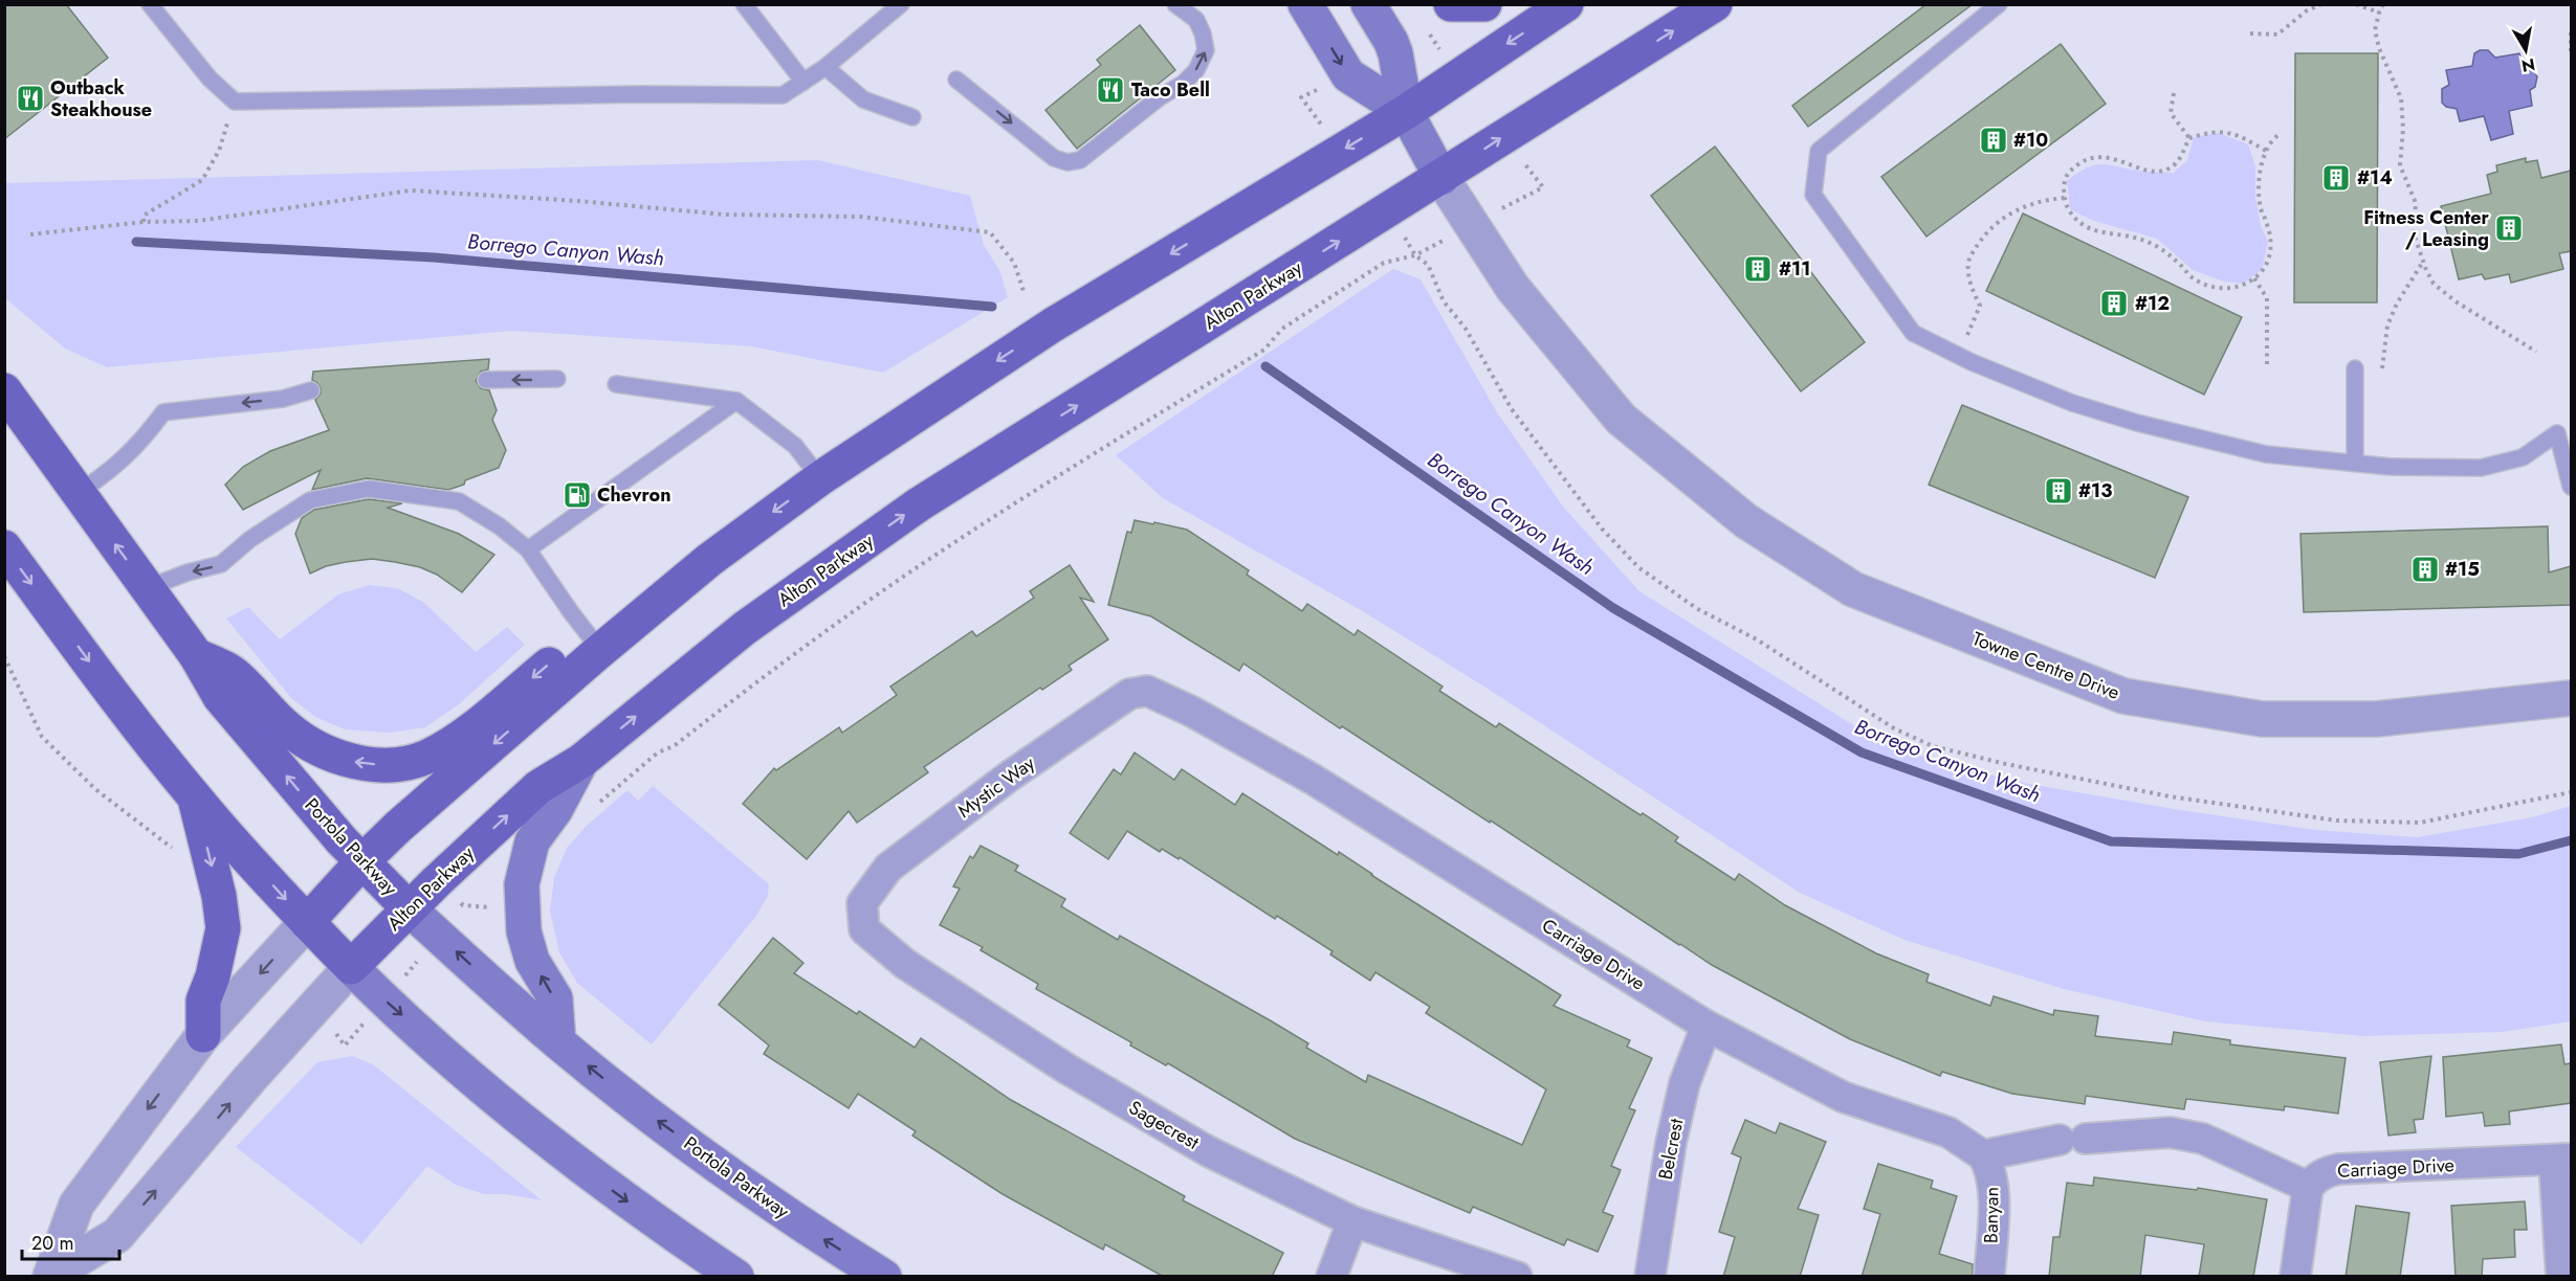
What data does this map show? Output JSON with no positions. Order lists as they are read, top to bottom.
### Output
{
  "streets": {
    "main road": ["Alton Parkway", "Portola Parkway"],
    "street": [
      "Towne Centre Drive",
      "Mystic Way",
      "Carriage Drive",
      "Sagecrest",
      "Belcrest",
      "Banyan"
    ]
  },
  "crossings": [
    ["Alton Parkway", "Towne Centre Drive"],
    ["Alton Parkway", "Portola Parkway"],
    ["Mystic Way", "Carriage Drive"],
    ["Mystic Way", "Sagecrest"],
    ["Carriage Drive", "Belcrest"],
    ["Carriage Drive", "Banyan"]
  ],
  "water": ["Borrego Canyon Wash"],
  "places": {
    "restaurant": ["Taco Bell", "Outback Steakhouse"],
    "building": [
      "#10",
      "#14",
      "Fitness Center / Leasing",
      "#11",
      "#12",
      "#13",
      "#15"
    ],
    "fuel station": ["Chevron"]
  },
  "scale_bar": "20 m",
  "north": "bottom"
}
